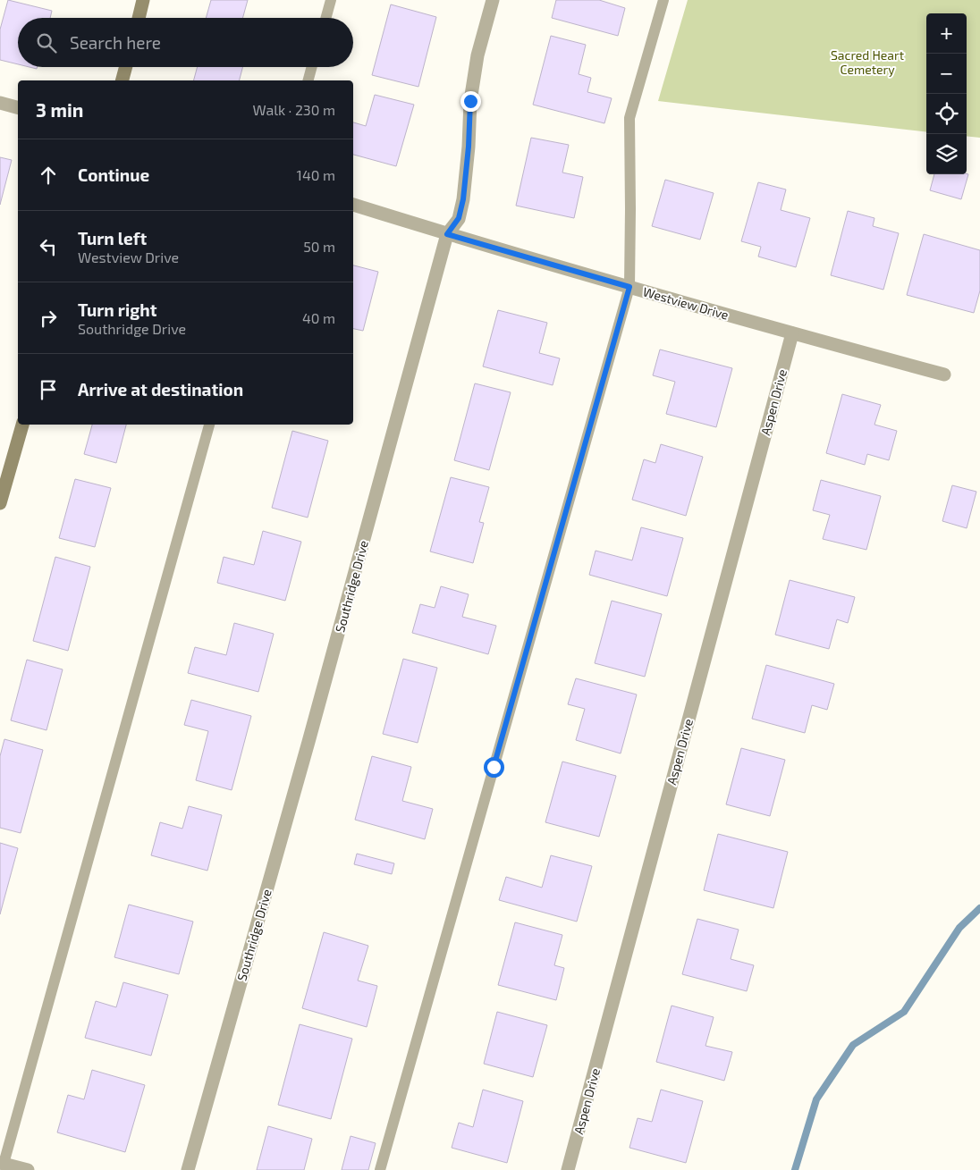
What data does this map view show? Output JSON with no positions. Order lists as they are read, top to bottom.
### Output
{
  "streets": {
    "street": ["Westview Drive", "Aspen Drive", "Southridge Drive"]
  },
  "crossings": [
    ["Westview Drive", "Aspen Drive"],
    ["Westview Drive", "Southridge Drive"]
  ],
  "parks": ["Sacred Heart Cemetery"],
  "page": {
    "map_buttons": ["+", "−"],
    "search": "Search here",
    "heading": ["3 min", "Walk · 230 m"],
    "list": [
      ["Continue", "140 m"],
      ["Turn left", "Westview Drive", "50 m"],
      ["Turn right", "Southridge Drive", "40 m"],
      "Arrive at destination"
    ]
  }
}
